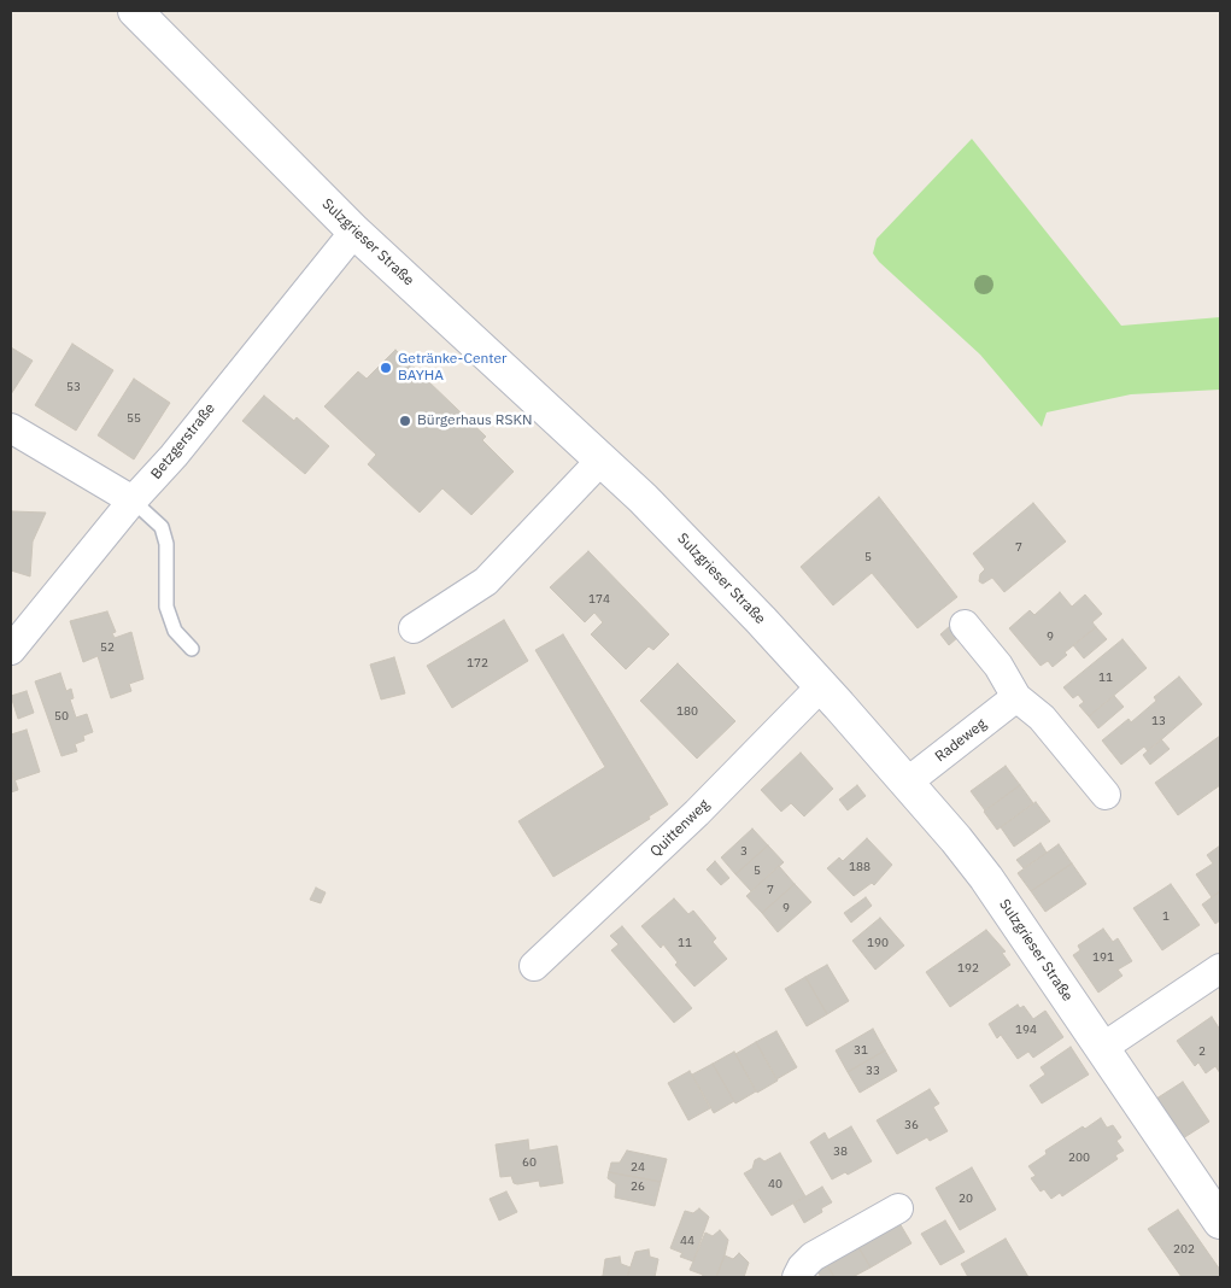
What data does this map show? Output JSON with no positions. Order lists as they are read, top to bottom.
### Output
{
  "streets": {
    "street": [
      "Sulzgrieser Straße",
      "Betzgerstraße",
      "Radeweg",
      "Quittenweg"
    ]
  },
  "crossings": [
    ["Sulzgrieser Straße", "Betzgerstraße"],
    ["Sulzgrieser Straße", "Radeweg"],
    ["Sulzgrieser Straße", "Quittenweg"]
  ],
  "places": ["Getränke-Center BAYHA", "Bürgerhaus RSKN"],
  "house_numbers": [
    "53",
    "55",
    "7",
    "5",
    "174",
    "9",
    "52",
    "172",
    "11",
    "180",
    "50",
    "13",
    "3",
    "188",
    "5",
    "7",
    "9",
    "1",
    "11",
    "190",
    "191",
    "192",
    "194",
    "31",
    "2",
    "33",
    "36",
    "38",
    "200",
    "60",
    "24",
    "40",
    "26",
    "20",
    "44",
    "202"
  ]
}
